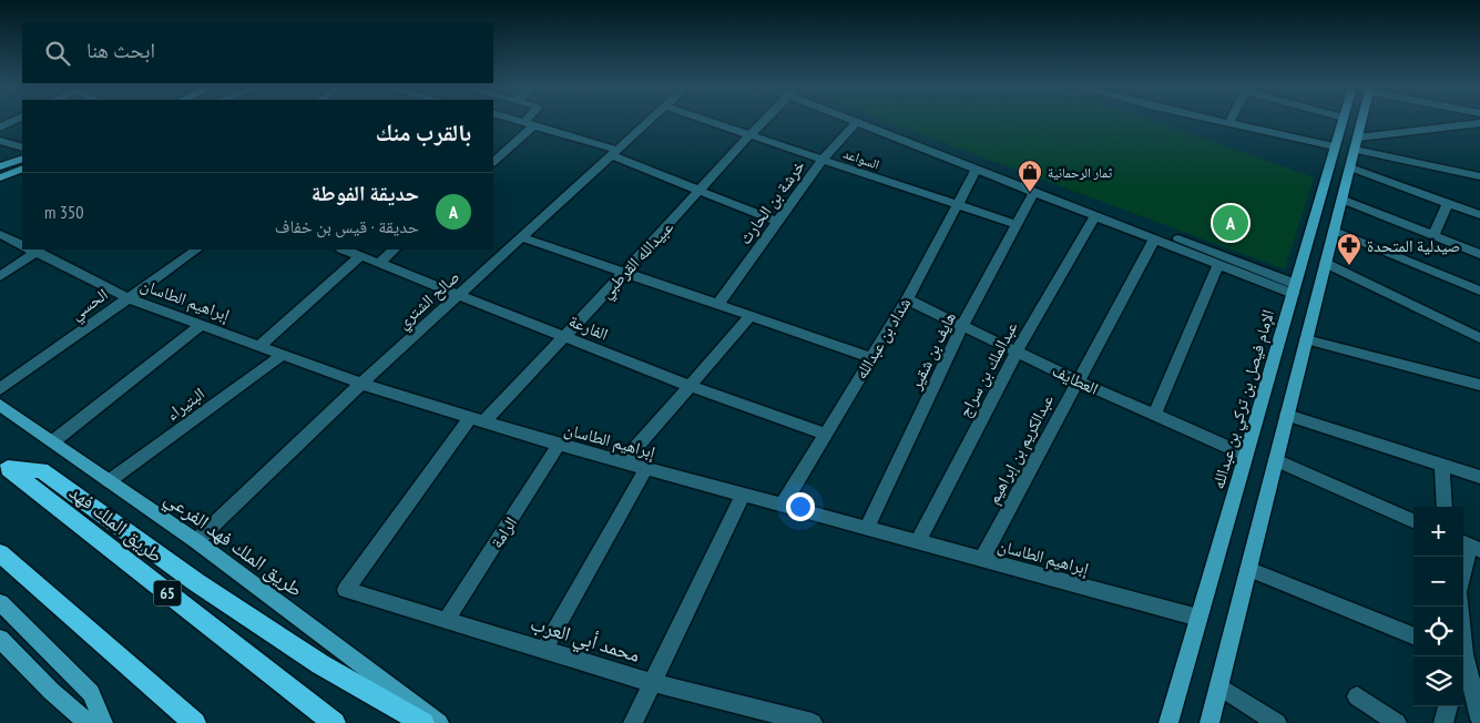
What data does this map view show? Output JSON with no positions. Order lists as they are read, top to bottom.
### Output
{
  "streets": {
    "highway": ["طريق الملك فهد", "65"],
    "main road": ["الإمام فيصل بن تركي بن عبدالله", "طريق الملك فهد الفرعي"],
    "street": [
      "السواعد",
      "خرشة بن الحارث",
      "عبيدالله القرطبي",
      "إبراهيم الطاسان",
      "صالح الشتري",
      "الحسي",
      "الفارعة",
      "شداد بن عبدالله",
      "هايف بن شقير",
      "عبدالملك بن سراج",
      "العطايف",
      "البتيراء",
      "عبدالكريم بن إبراهيم",
      "الرامة",
      "محمد أبي العرب"
    ]
  },
  "crossings": [
    ["السواعد", "خرشة بن الحارث"],
    ["السواعد", "عبيدالله القرطبي"],
    ["السواعد", "شداد بن عبدالله"],
    ["السواعد", "هايف بن شقير"],
    ["عبيدالله القرطبي", "إبراهيم الطاسان"],
    ["عبيدالله القرطبي", "الفارعة"],
    ["عبيدالله القرطبي", "محمد أبي العرب"],
    ["إبراهيم الطاسان", "صالح الشتري"],
    ["إبراهيم الطاسان", "الحسي"],
    ["إبراهيم الطاسان", "شداد بن عبدالله"],
    ["إبراهيم الطاسان", "هايف بن شقير"],
    ["إبراهيم الطاسان", "عبدالملك بن سراج"],
    ["إبراهيم الطاسان", "الإمام فيصل بن تركي بن عبدالله"],
    ["إبراهيم الطاسان", "البتيراء"],
    ["إبراهيم الطاسان", "عبدالكريم بن إبراهيم"],
    ["إبراهيم الطاسان", "الرامة"],
    ["صالح الشتري", "الفارعة"],
    ["صالح الشتري", "طريق الملك فهد الفرعي"],
    ["الفارعة", "شداد بن عبدالله"],
    ["شداد بن عبدالله", "العطايف"],
    ["هايف بن شقير", "العطايف"],
    ["عبدالملك بن سراج", "العطايف"],
    ["العطايف", "الإمام فيصل بن تركي بن عبدالله"],
    ["العطايف", "عبدالكريم بن إبراهيم"],
    ["البتيراء", "طريق الملك فهد الفرعي"],
    ["الرامة", "محمد أبي العرب"]
  ],
  "places": {
    "shop": ["ثمار الرحمانية"],
    "pharmacy": ["صيدلية المتحدة"]
  },
  "page": {
    "search": "ابحث هنا",
    "heading": "بالقرب منك",
    "list": [
      {
        "mark": "A",
        "name": "حديقة الفوطة",
        "note": "حديقة · قيس بن خفاف",
        "value": "350 m"
      }
    ],
    "pins": "A",
    "map_buttons": ["+", "−"]
  }
}
